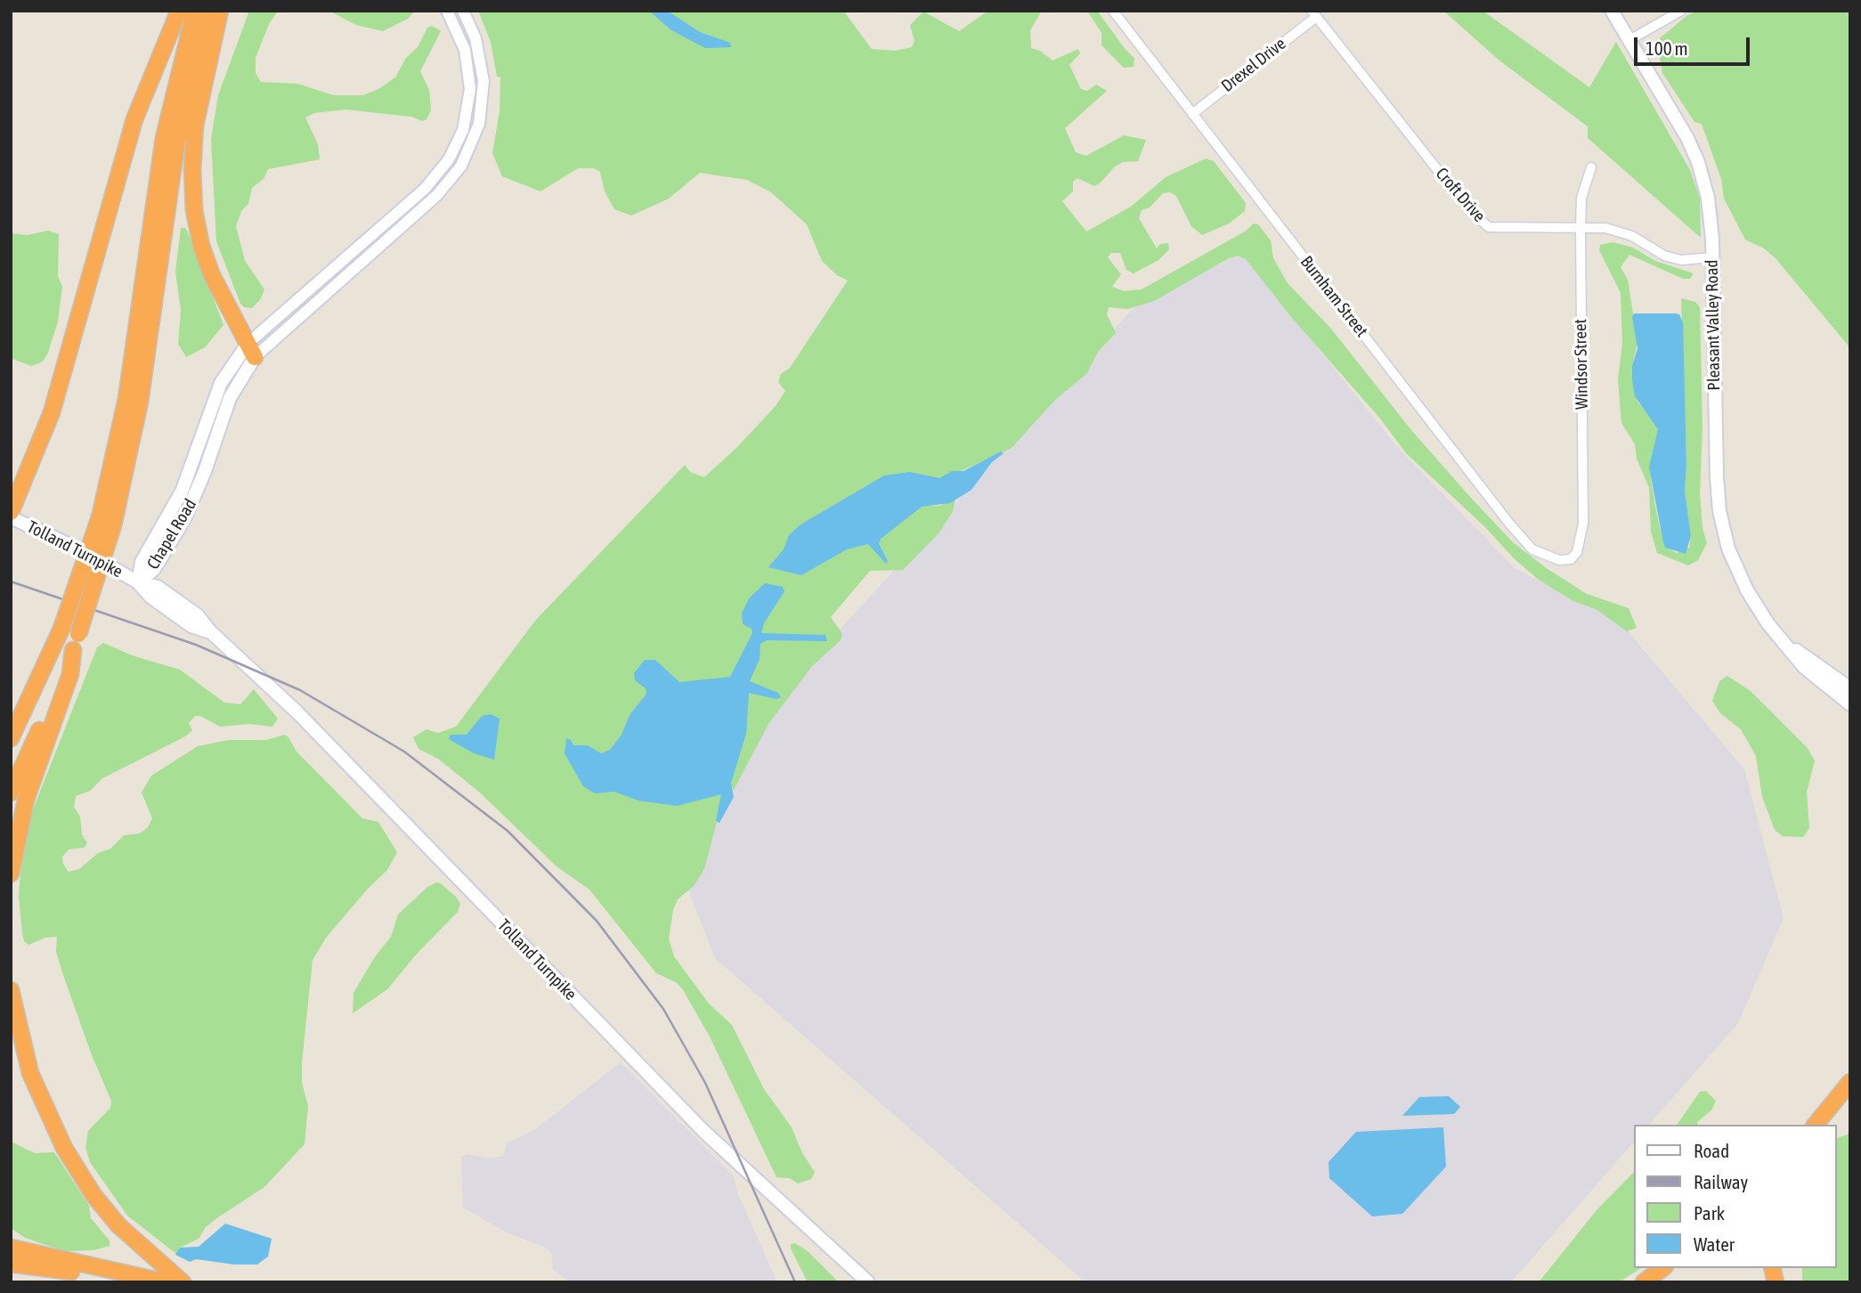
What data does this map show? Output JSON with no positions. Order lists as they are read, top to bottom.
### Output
{
  "streets": {
    "main road": ["Pleasant Valley Road", "Chapel Road", "Tolland Turnpike"],
    "street": [
      "Drexel Drive",
      "Croft Drive",
      "Burnham Street",
      "Windsor Street"
    ]
  },
  "crossings": [
    ["Drexel Drive", "Croft Drive"],
    ["Drexel Drive", "Burnham Street"],
    ["Croft Drive", "Pleasant Valley Road"],
    ["Croft Drive", "Windsor Street"],
    ["Burnham Street", "Windsor Street"],
    ["Chapel Road", "Tolland Turnpike"]
  ],
  "legend": [
    "Road",
    "Railway",
    "Park",
    "Water"
  ],
  "scale_bar": "100 m"
}
